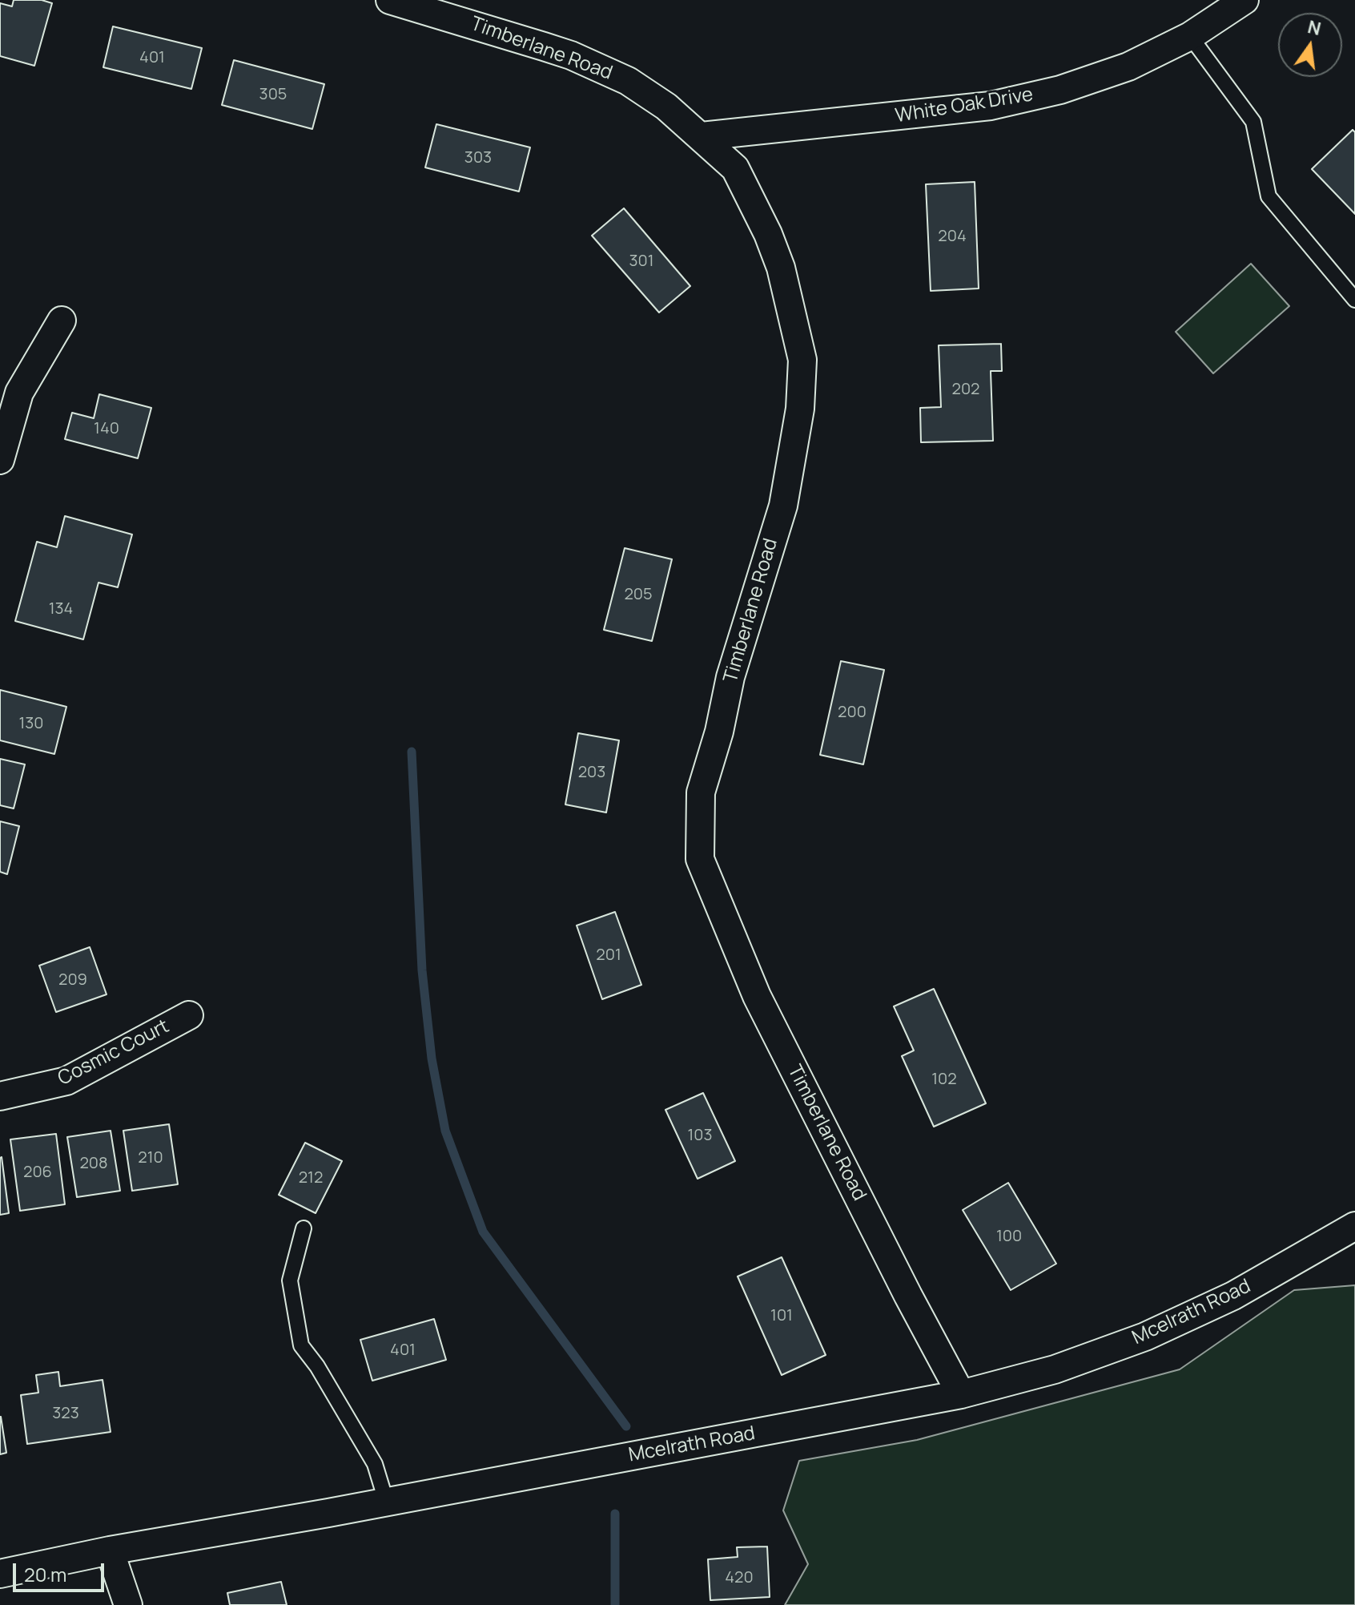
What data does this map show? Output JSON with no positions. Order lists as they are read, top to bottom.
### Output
{
  "streets": {
    "street": [
      "Timberlane Road",
      "White Oak Drive",
      "Cosmic Court",
      "Mcelrath Road"
    ]
  },
  "crossings": [
    ["Timberlane Road", "White Oak Drive"],
    ["Timberlane Road", "Mcelrath Road"]
  ],
  "house_numbers": [
    "401",
    "305",
    "303",
    "204",
    "301",
    "202",
    "140",
    "205",
    "134",
    "200",
    "130",
    "203",
    "201",
    "209",
    "102",
    "103",
    "210",
    "208",
    "206",
    "212",
    "100",
    "101",
    "401",
    "323",
    "420"
  ],
  "scale_bar": "20 m",
  "north": "top"
}
